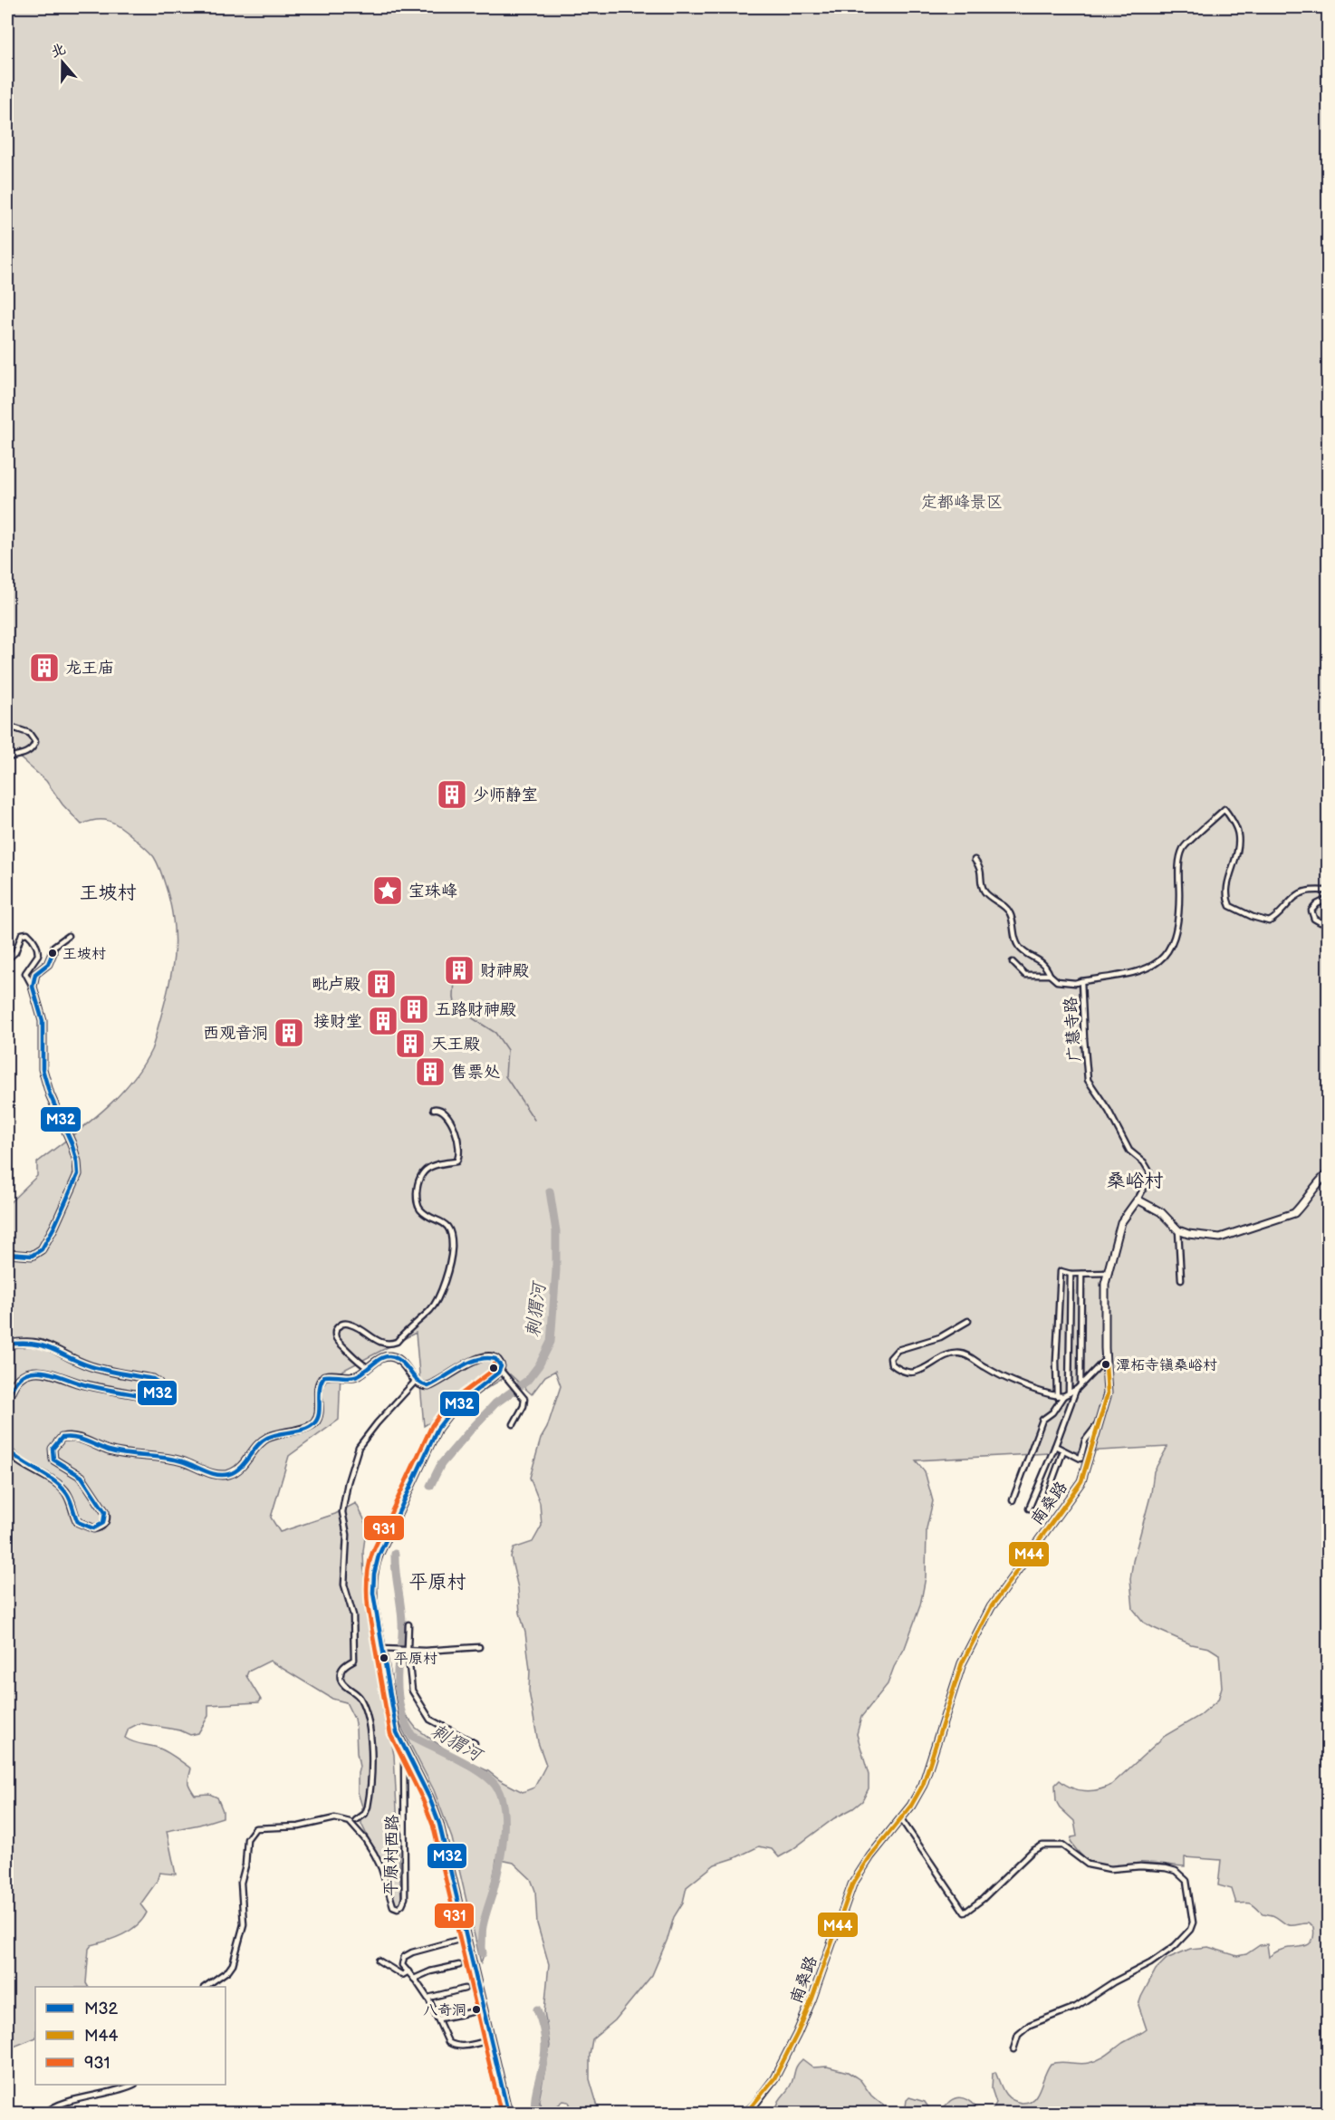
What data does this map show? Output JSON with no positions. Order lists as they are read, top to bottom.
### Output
{
  "streets": {
    "main road": ["南桑路"],
    "street": ["广慧寺路", "平原村西路"]
  },
  "crossings": [
    ["广慧寺路", "南桑路"]
  ],
  "districts": ["王坡村", "桑峪村", "平原村"],
  "water": ["刺猬河"],
  "parks": ["定都峰景区"],
  "places": {
    "building": [
      "龙王庙",
      "少师静室",
      "财神殿",
      "毗卢殿",
      "五路财神殿",
      "接财堂",
      "西观音洞",
      "天王殿",
      "售票处"
    ],
    "place": ["宝珠峰"],
    "other": [
      "王坡村",
      "潭柘寺镇桑峪村",
      "平原村",
      "八奇洞"
    ]
  },
  "lines": ["transit line M32", "transit line M44", "transit line 931"],
  "legend": ["M32", "M44", "931"],
  "north": "top"
}
